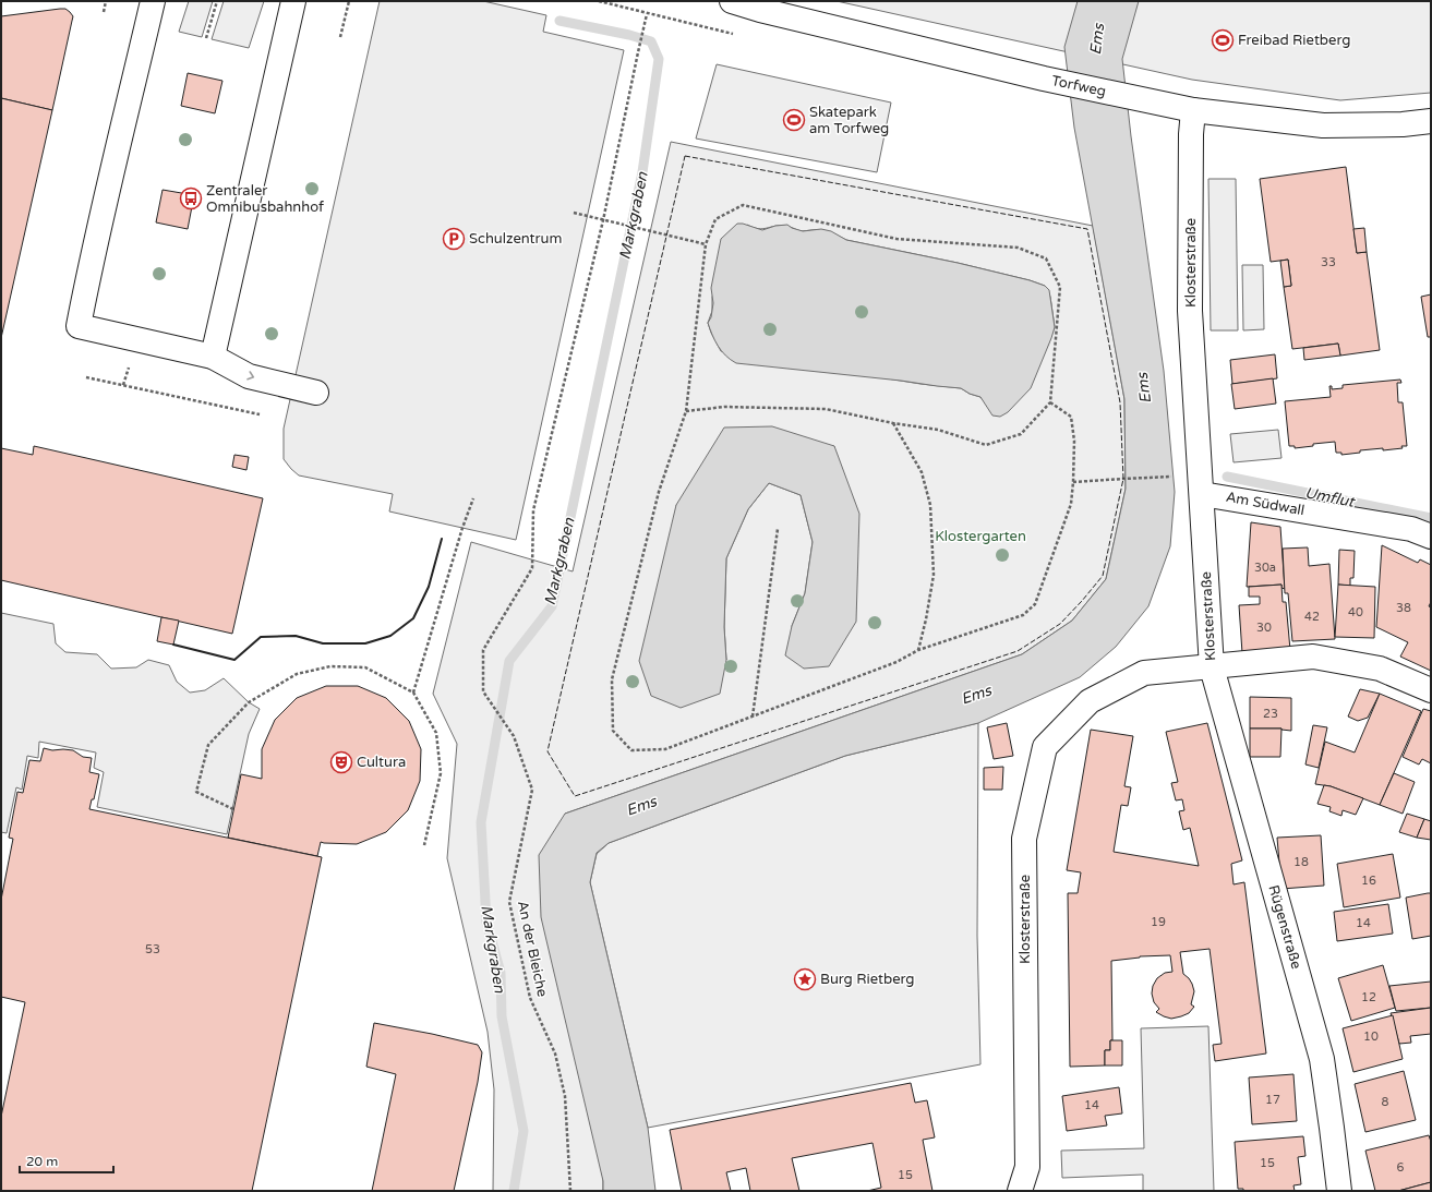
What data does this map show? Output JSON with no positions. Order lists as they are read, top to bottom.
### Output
{
  "streets": {
    "street": [
      "Torfweg",
      "Klosterstraße",
      "Am Südwall",
      "Rügenstraße"
    ],
    "path": ["An der Bleiche"]
  },
  "crossings": [
    ["Torfweg", "Klosterstraße"],
    ["Klosterstraße", "Am Südwall"],
    ["Klosterstraße", "Rügenstraße"]
  ],
  "water": ["Ems", "Markgraben", "Umflut"],
  "parks": ["Klostergarten"],
  "places": {
    "sports": ["Freibad Rietberg", "Skatepark am Torfweg"],
    "bus stop": ["Zentraler Omnibusbahnhof"],
    "parking": ["Schulzentrum"],
    "theatre": ["Cultura"],
    "place": ["Burg Rietberg"]
  },
  "house_numbers": [
    "33",
    "30a",
    "38",
    "40",
    "42",
    "30",
    "23",
    "18",
    "16",
    "19",
    "14",
    "53",
    "12",
    "10",
    "17",
    "8",
    "14",
    "15",
    "6",
    "15"
  ],
  "scale_bar": "20 m"
}
